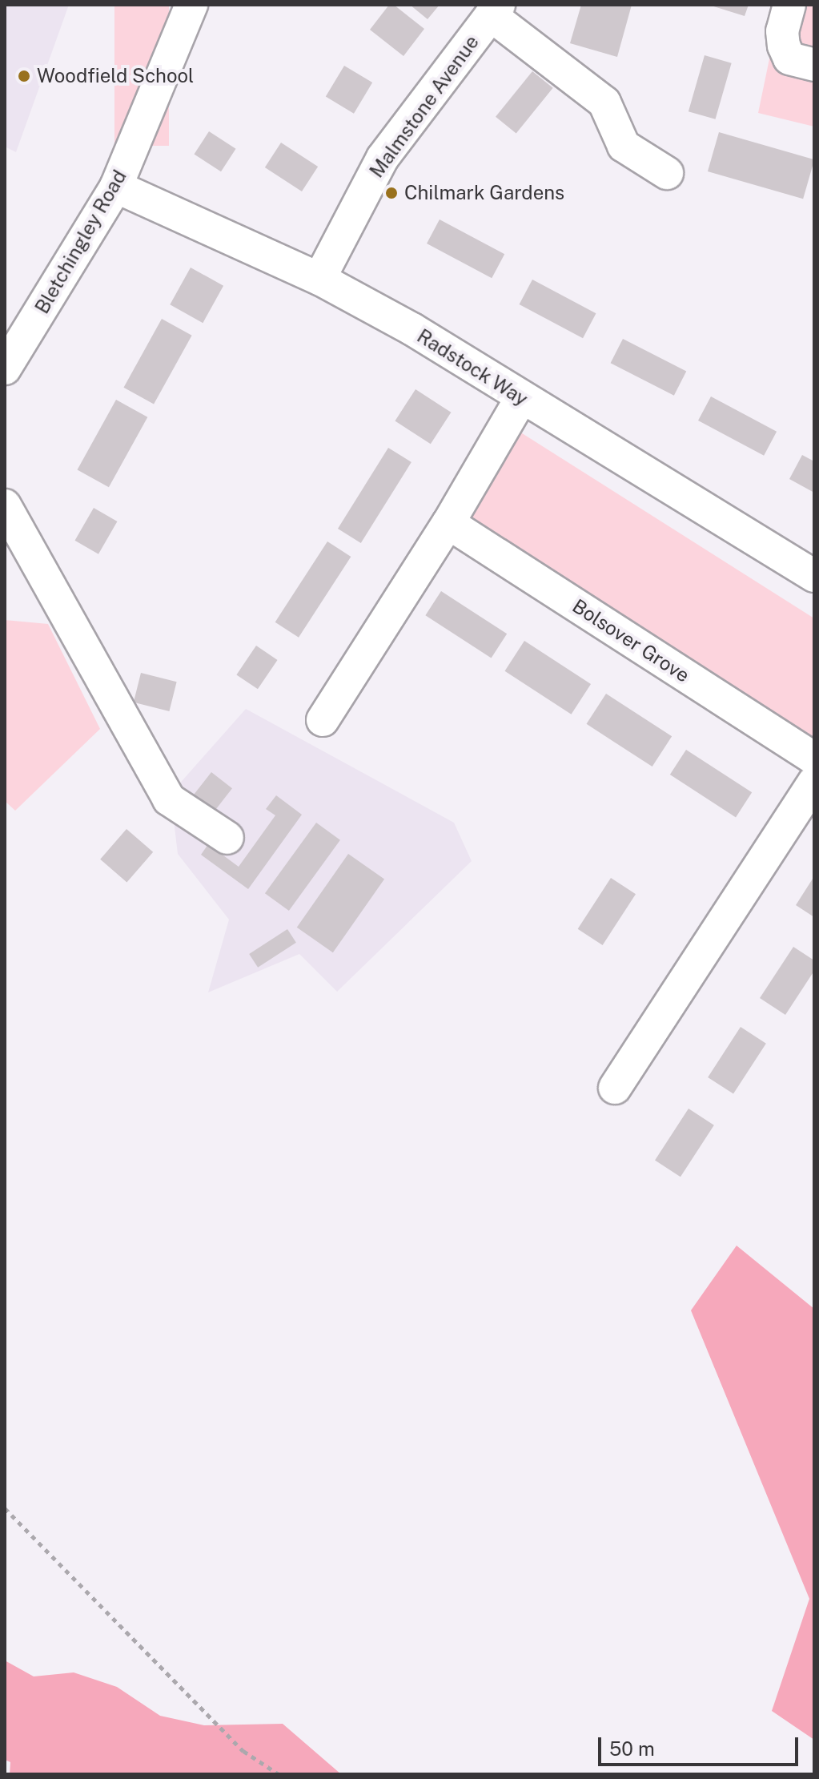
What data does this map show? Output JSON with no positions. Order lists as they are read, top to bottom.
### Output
{
  "streets": {
    "street": [
      "Malmstone Avenue",
      "Bletchingley Road",
      "Radstock Way",
      "Bolsover Grove"
    ]
  },
  "crossings": [
    ["Malmstone Avenue", "Radstock Way"],
    ["Bletchingley Road", "Radstock Way"]
  ],
  "places": ["Woodfield School", "Chilmark Gardens"],
  "scale_bar": "50 m"
}
